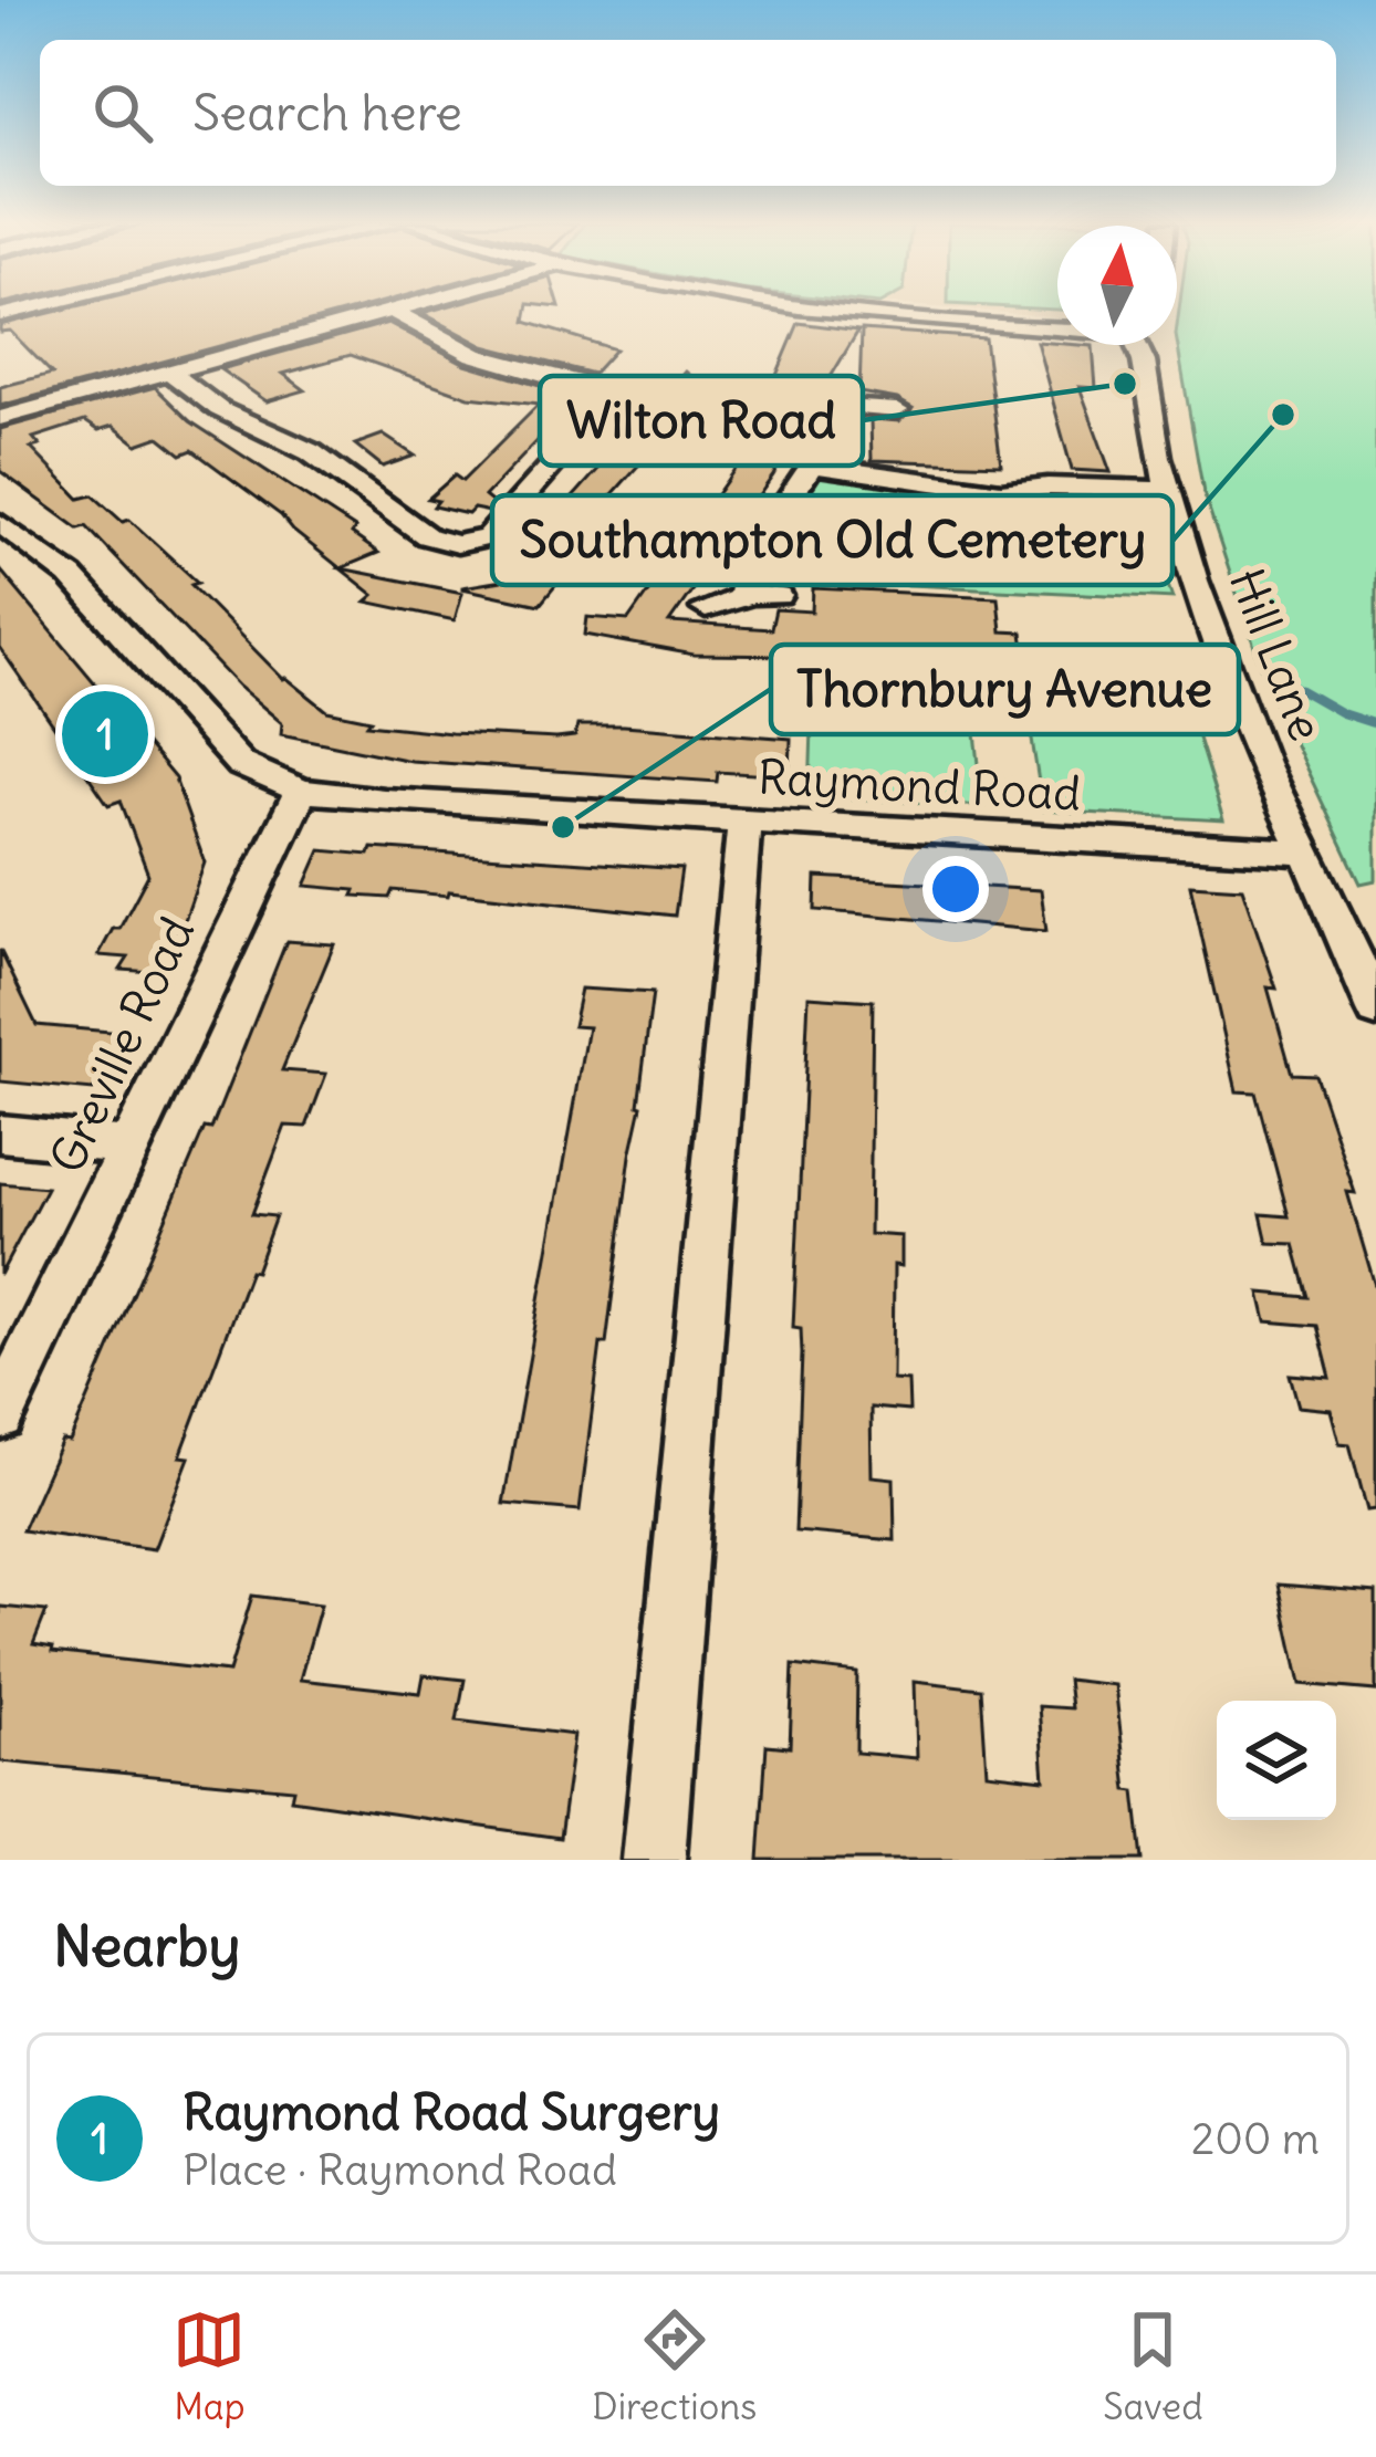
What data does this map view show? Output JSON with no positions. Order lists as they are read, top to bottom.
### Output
{
  "streets": {
    "street": ["Hill Lane", "Raymond Road", "Greville Road"]
  },
  "crossings": [
    ["Hill Lane", "Raymond Road"],
    ["Raymond Road", "Greville Road"]
  ],
  "places": ["Wilton Road", "Southampton Old Cemetery", "Thornbury Avenue"],
  "north": "top",
  "page": {
    "search": "Search here",
    "pins": "1",
    "heading": "Nearby",
    "list": [
      {
        "mark": "1",
        "name": "Raymond Road Surgery",
        "note": "Place · Raymond Road",
        "value": "200 m"
      }
    ],
    "nav": ["Map", "Directions", "Saved"]
  }
}
